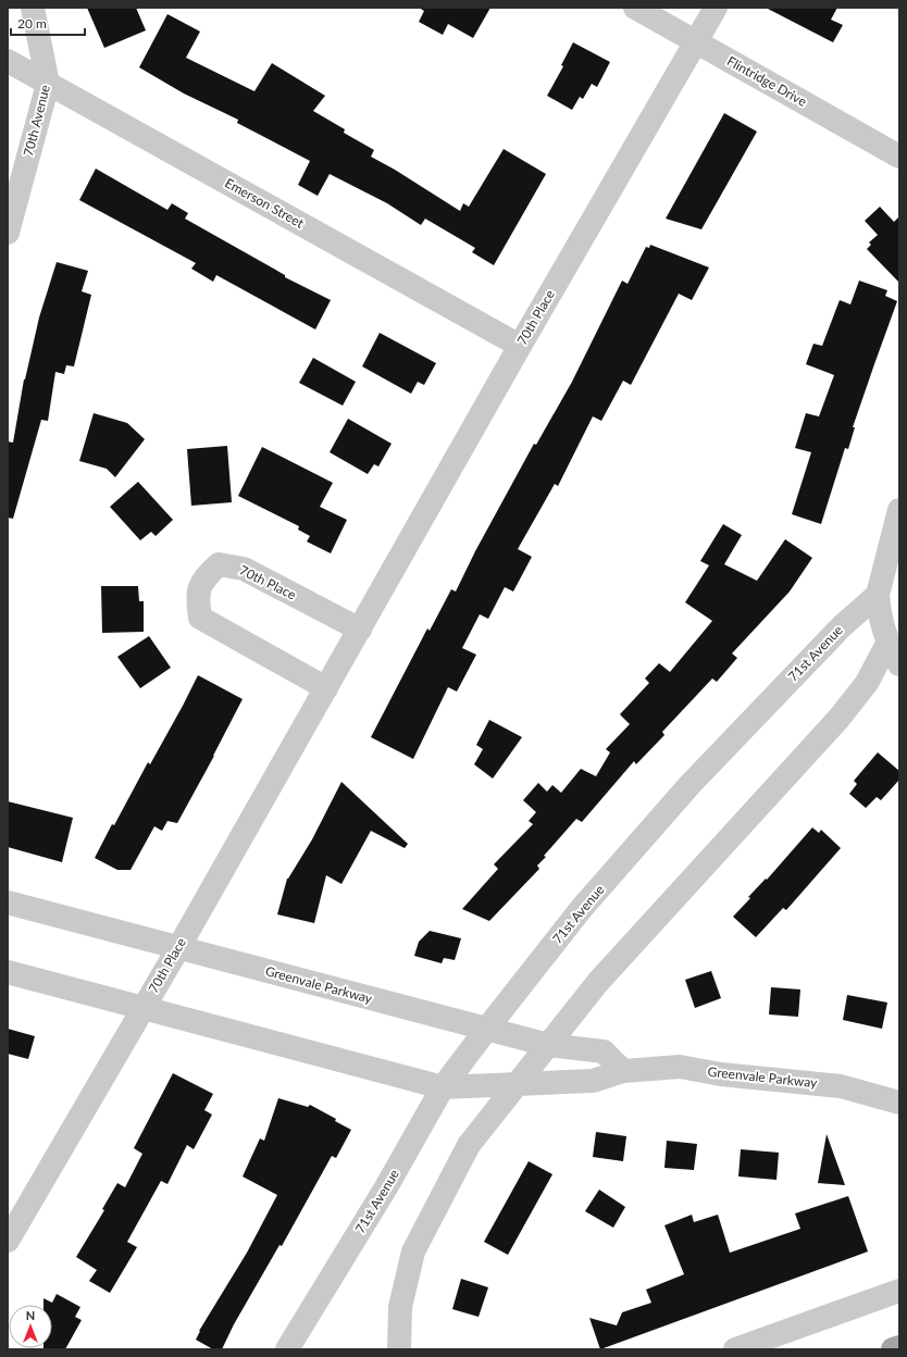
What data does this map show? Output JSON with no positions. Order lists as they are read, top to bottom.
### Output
{
  "streets": {
    "street": [
      "Flintridge Drive",
      "70th Avenue",
      "Emerson Street",
      "70th Place",
      "71st Avenue",
      "Greenvale Parkway"
    ]
  },
  "crossings": [
    ["Flintridge Drive", "70th Place"],
    ["70th Avenue", "Emerson Street"],
    ["Emerson Street", "70th Place"],
    ["70th Place", "Greenvale Parkway"],
    ["71st Avenue", "Greenvale Parkway"]
  ],
  "scale_bar": "20 m",
  "north": "top"
}
